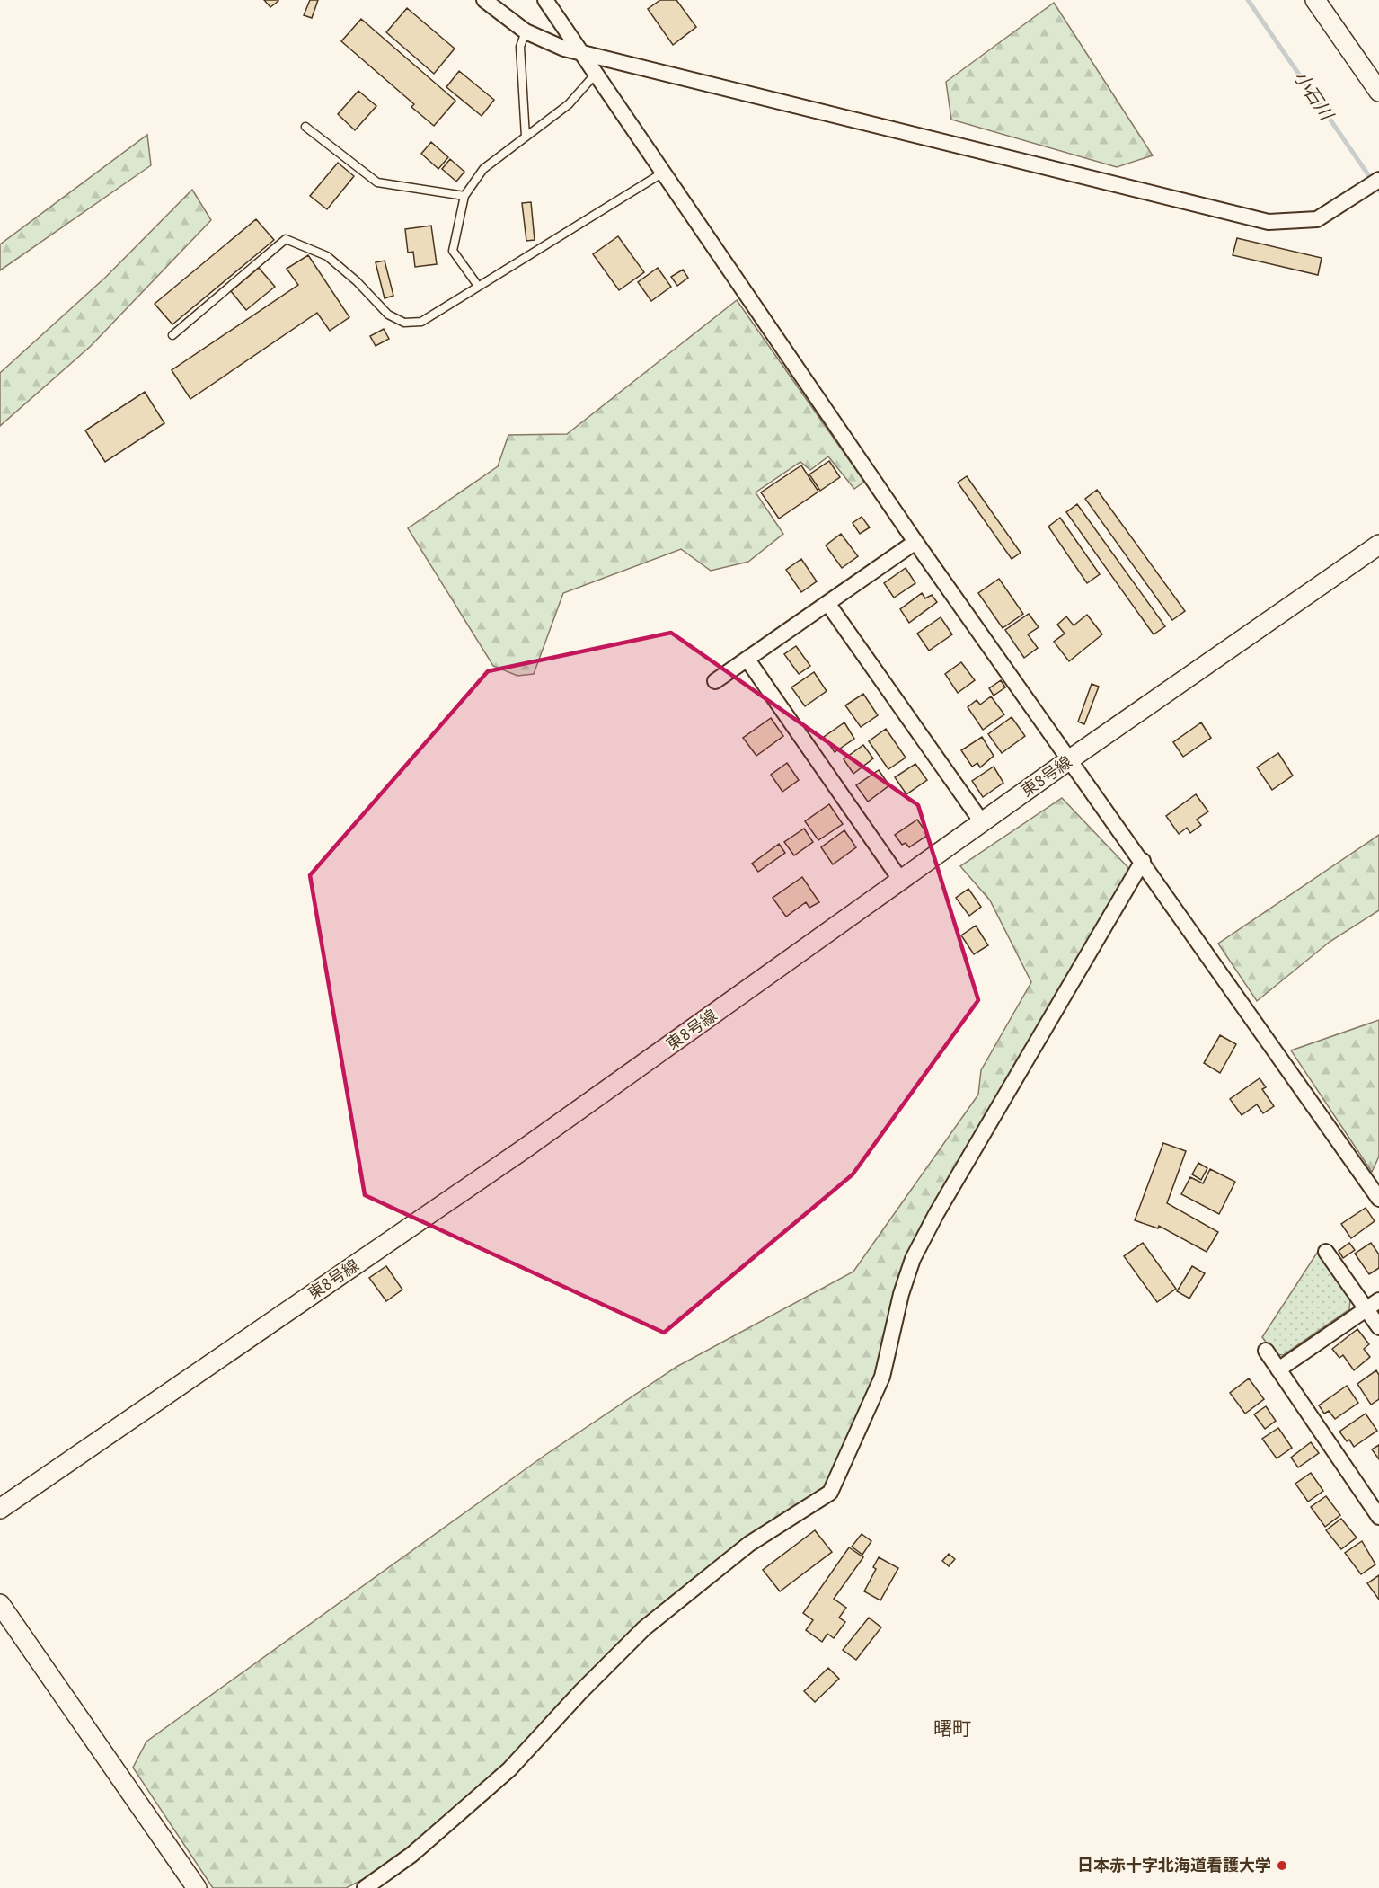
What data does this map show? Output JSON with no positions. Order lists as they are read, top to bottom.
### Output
{
  "streets": {
    "street": ["東8号線"]
  },
  "districts": ["曙町"],
  "water": ["小石川"],
  "places": ["日本赤十字北海道看護大学"]
}
